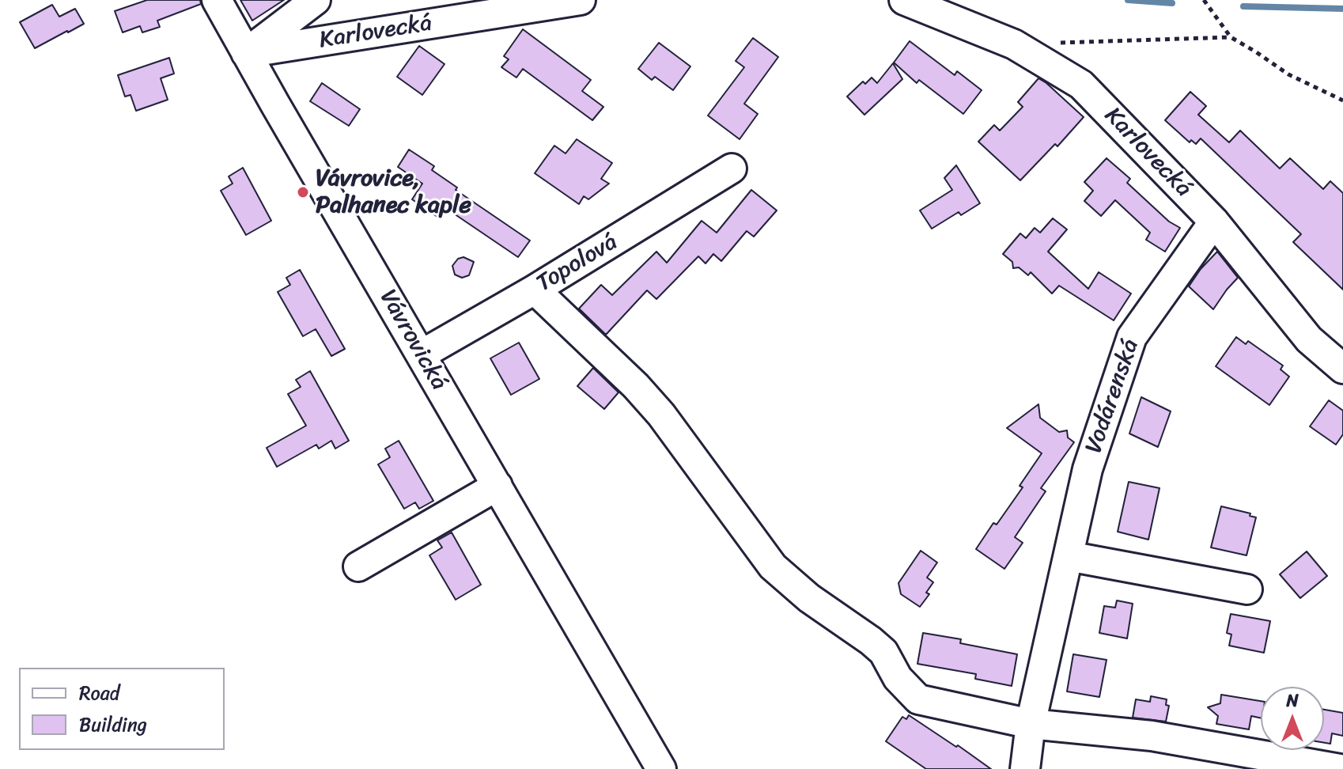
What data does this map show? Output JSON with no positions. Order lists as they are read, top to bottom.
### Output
{
  "streets": {
    "street": [
      "Karlovecká",
      "Topolová",
      "Vávrovická",
      "Vodárenská"
    ]
  },
  "crossings": [
    ["Karlovecká", "Vávrovická"],
    ["Karlovecká", "Vodárenská"],
    ["Topolová", "Vávrovická"]
  ],
  "places": ["Vávrovice, Palhanec kaple"],
  "legend": ["Road", "Building"],
  "north": "top"
}
